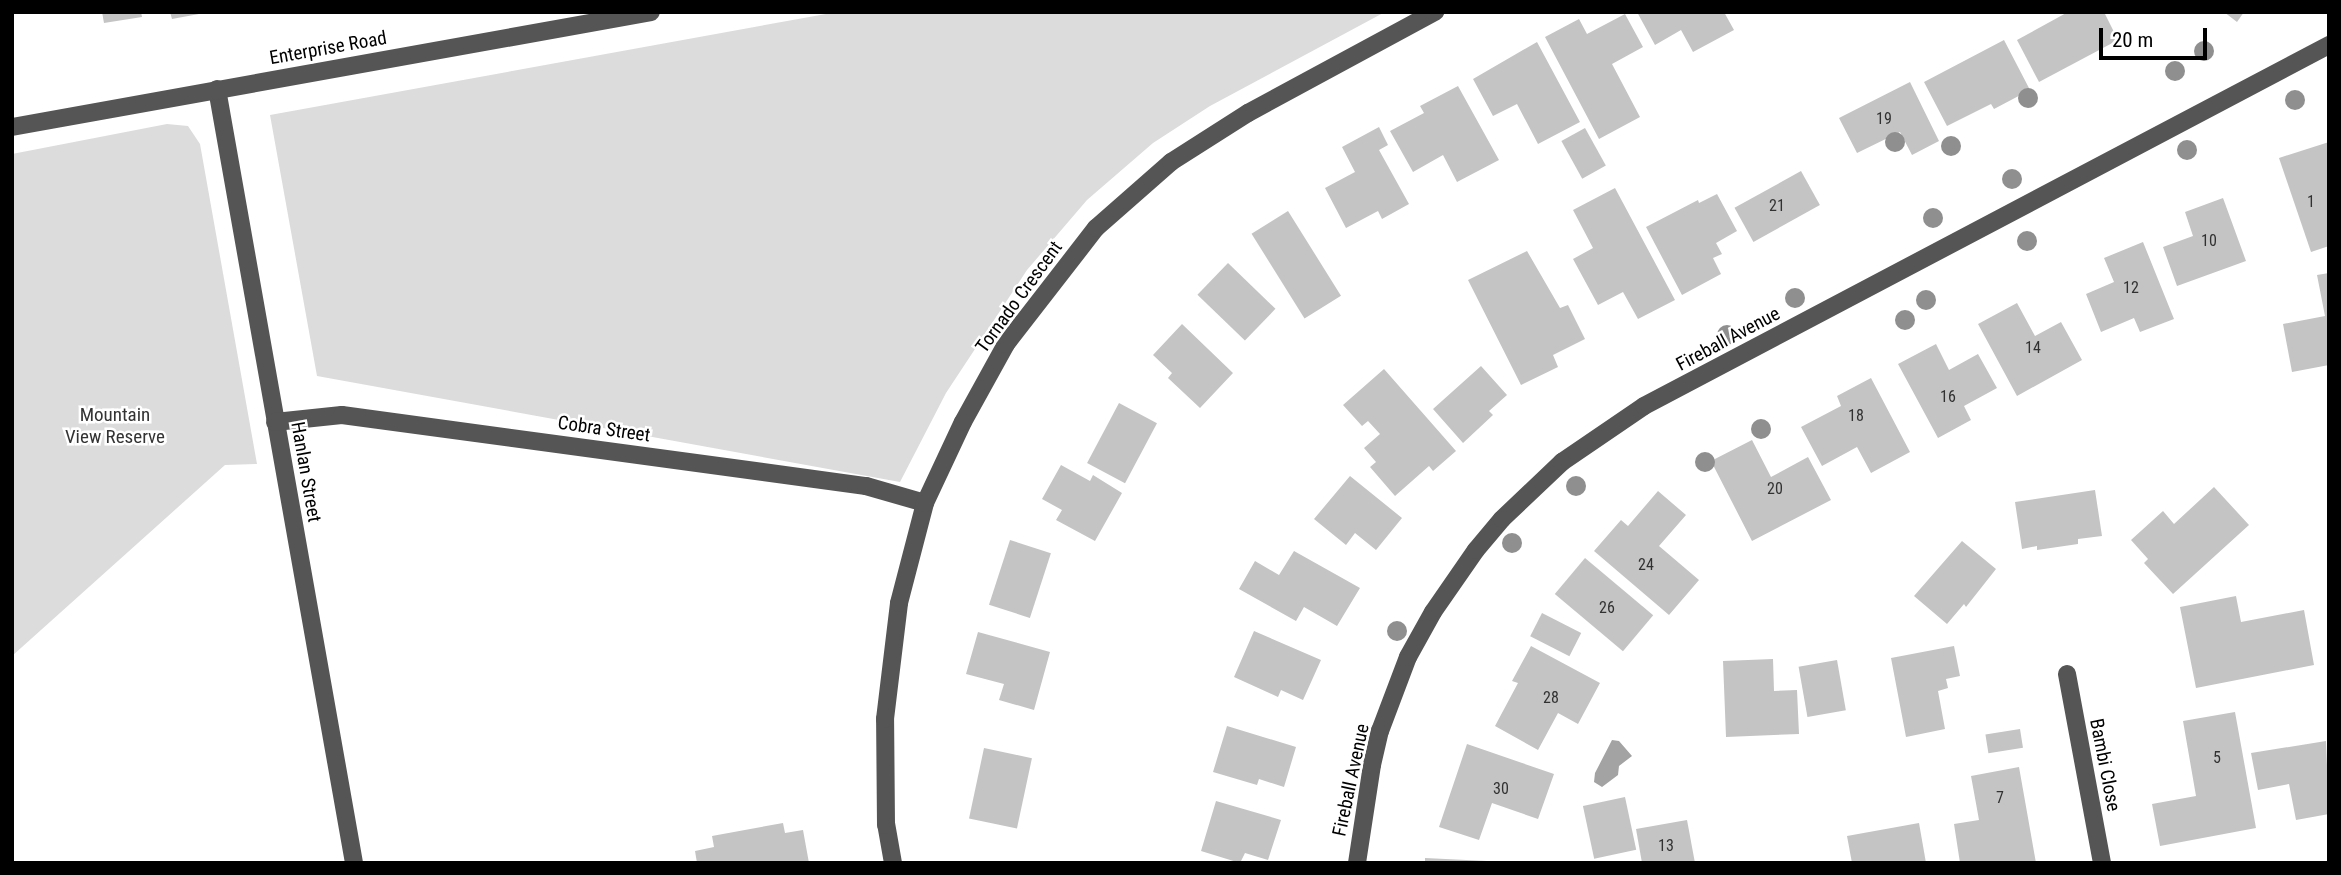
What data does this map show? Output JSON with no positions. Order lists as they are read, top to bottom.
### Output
{
  "streets": {
    "street": [
      "Enterprise Road",
      "Tornado Crescent",
      "Fireball Avenue",
      "Cobra Street",
      "Hanlan Street",
      "Bambi Close"
    ]
  },
  "crossings": [
    ["Enterprise Road", "Hanlan Street"],
    ["Tornado Crescent", "Cobra Street"],
    ["Cobra Street", "Hanlan Street"]
  ],
  "parks": ["Mountain View Reserve"],
  "house_numbers": [
    "19",
    "1",
    "21",
    "10",
    "12",
    "14",
    "16",
    "18",
    "20",
    "24",
    "26",
    "28",
    "5",
    "30",
    "7",
    "13"
  ],
  "scale_bar": "20 m"
}
